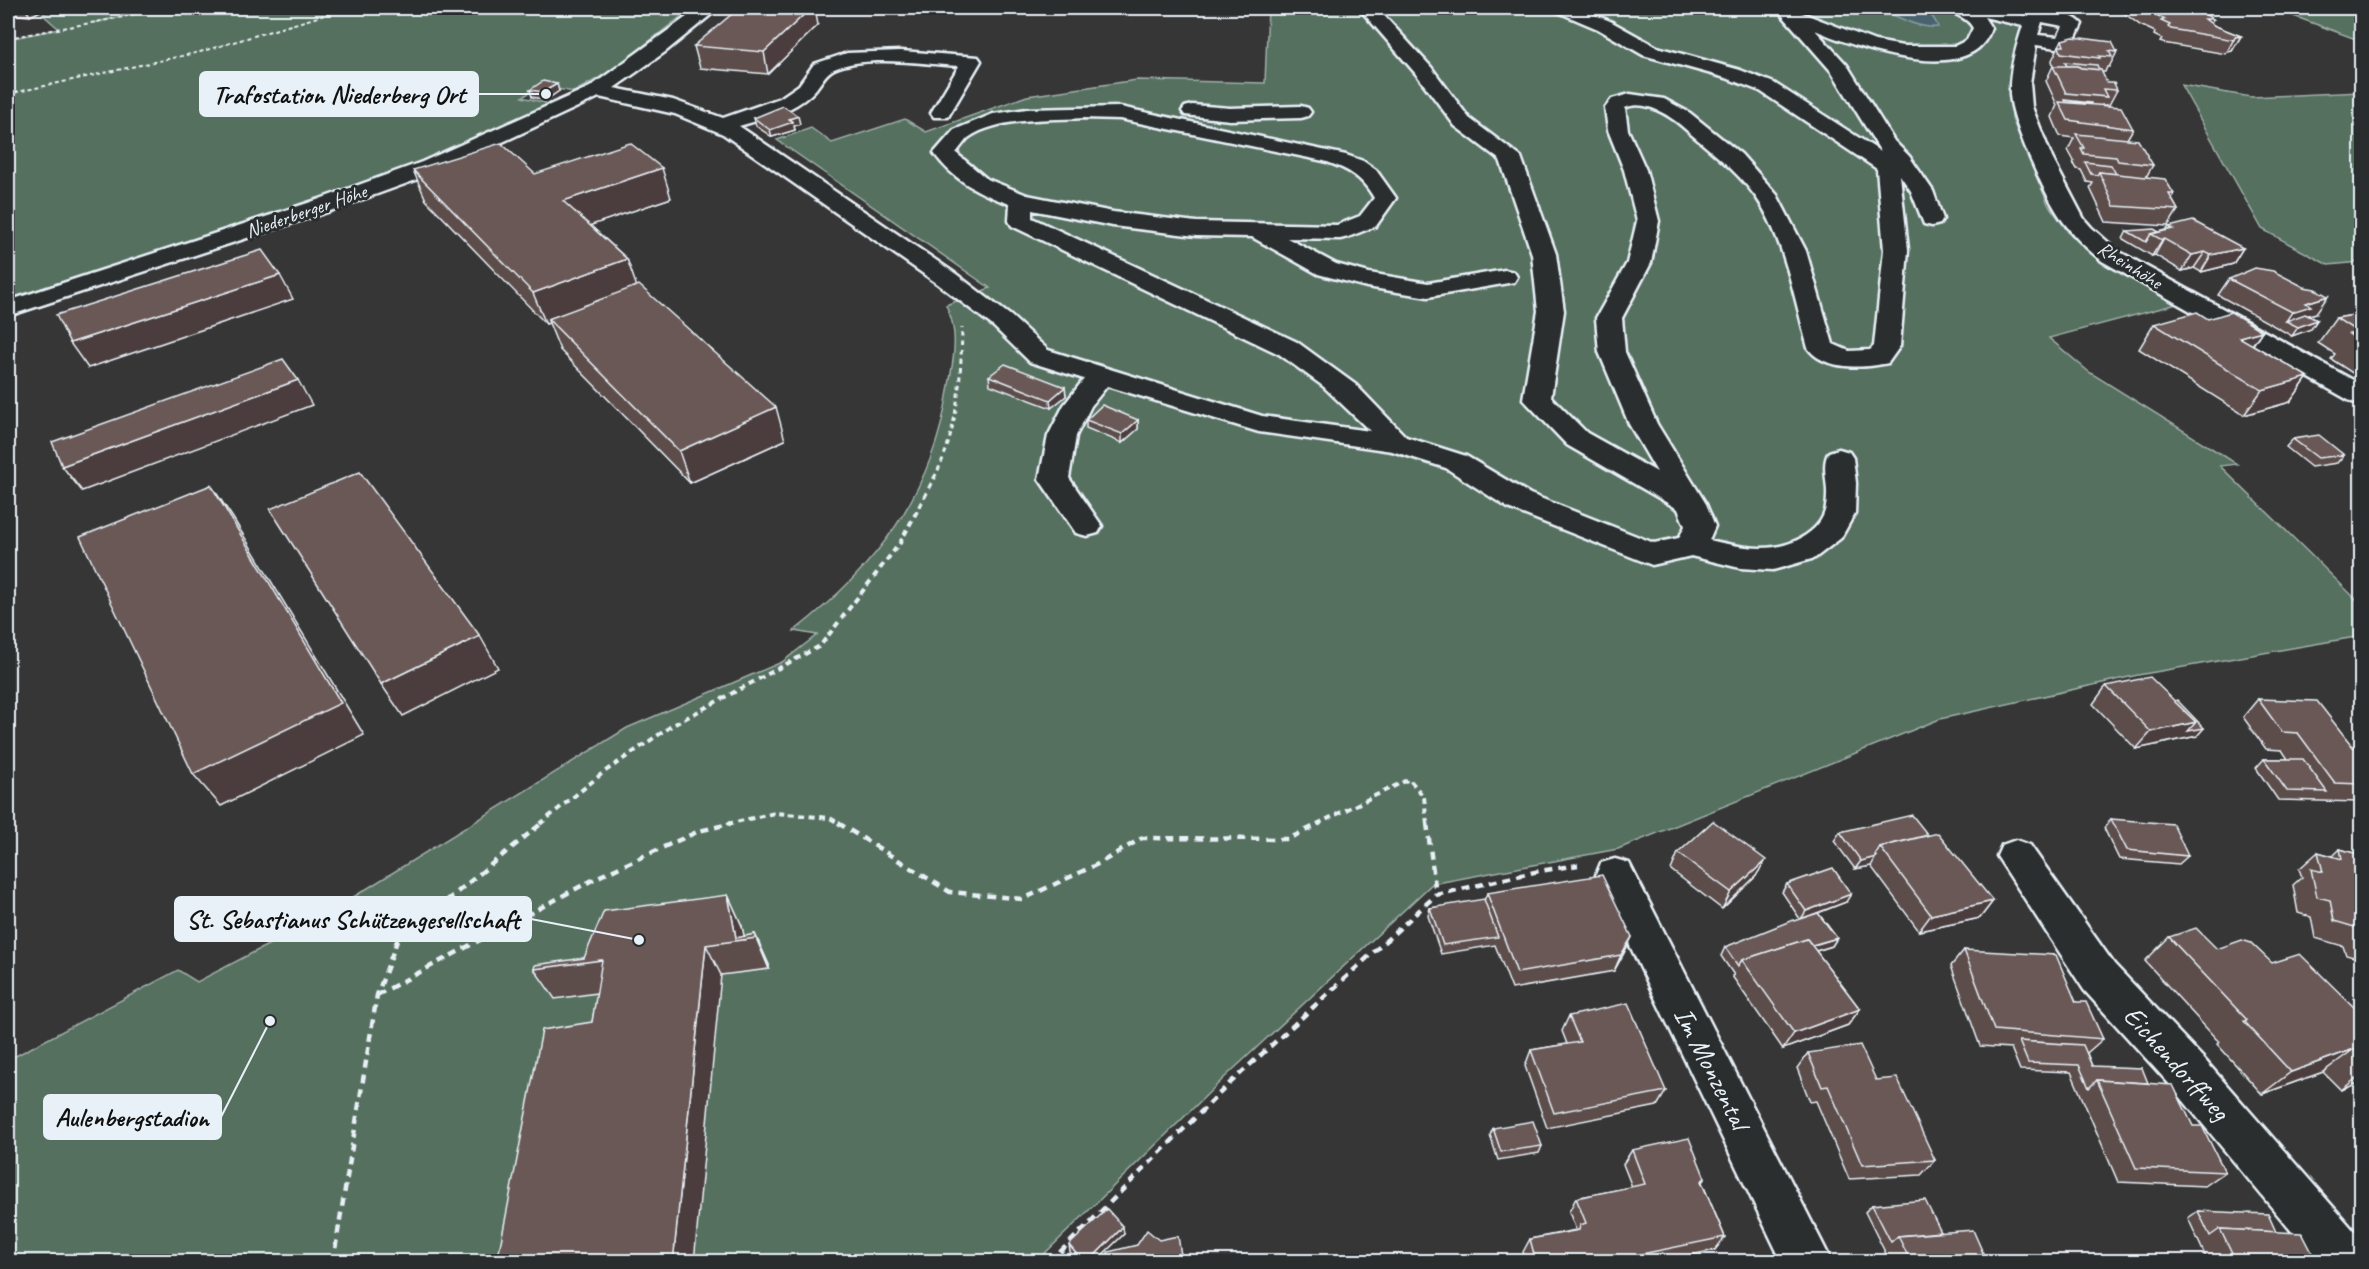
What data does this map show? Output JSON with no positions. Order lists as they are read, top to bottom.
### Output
{
  "streets": {
    "street": [
      "Niederberger Höhe",
      "Rheinhöhe",
      "Eichendorffweg",
      "Im Monzental"
    ]
  },
  "places": ["Trafostation Niederberg Ort", "St. Sebastianus Schützengesellschaft", "Aulenbergstadion"]
}
